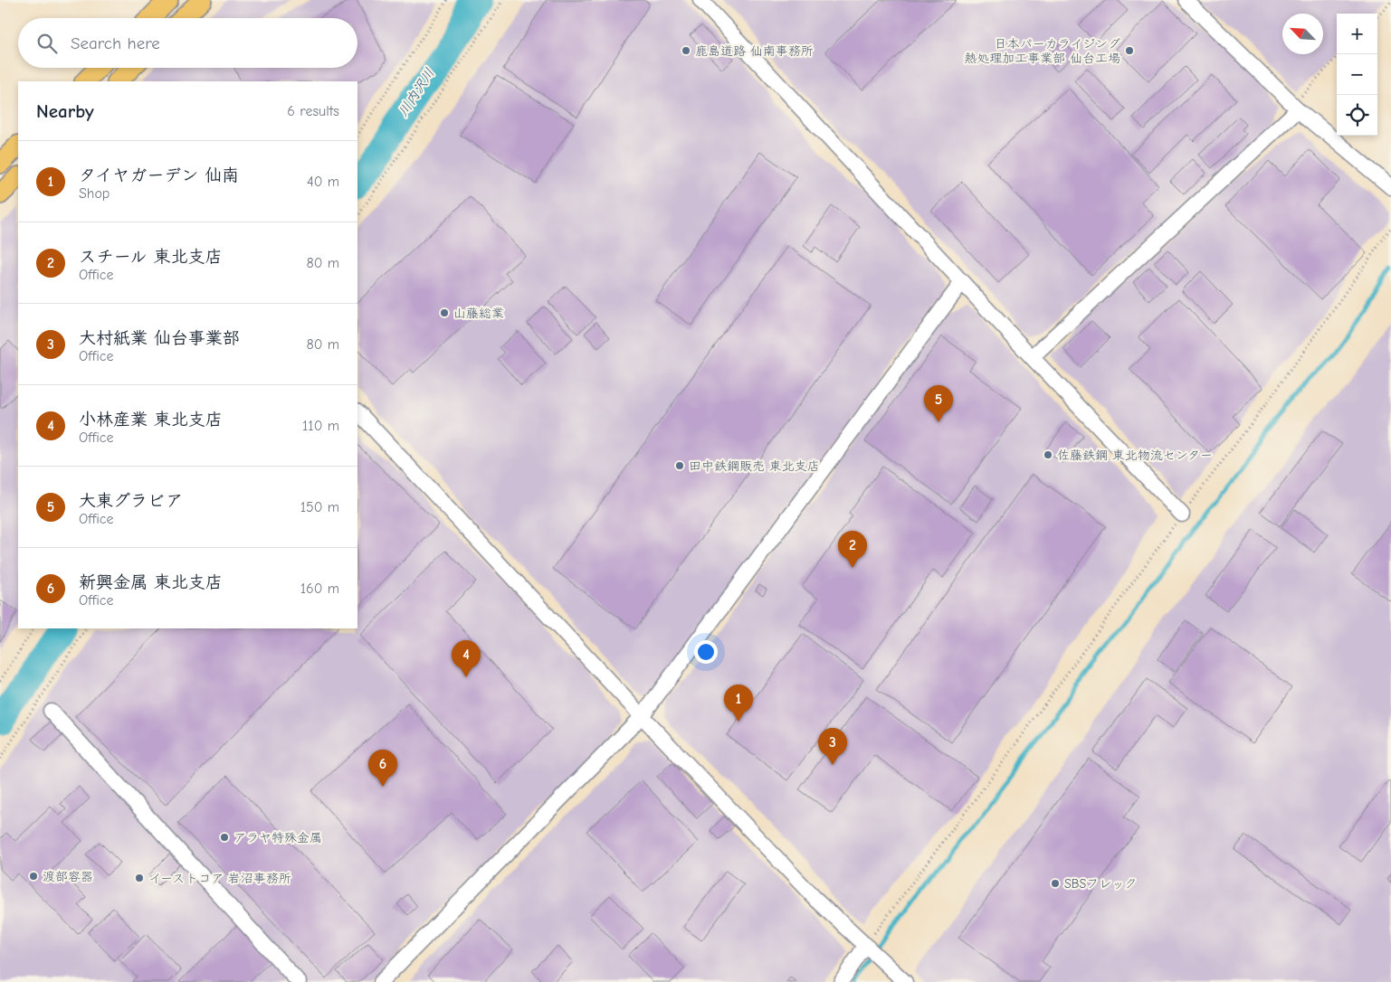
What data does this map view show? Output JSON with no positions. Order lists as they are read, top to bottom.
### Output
{
  "water": ["川内沢川"],
  "places": [
    "鹿島道路 仙南事務所",
    "日本パーカライジング 熱処理加工事業部 仙台工場",
    "山藤総業",
    "佐藤鉄鋼 東北物流センター",
    "田中鉄鋼販売 東北支店",
    "アラヤ特殊金属",
    "渡部容器",
    "イーストコア 岩沼事務所",
    "SBSフレック"
  ],
  "north": "top left",
  "page": {
    "map_buttons": ["+", "−"],
    "search": "Search here",
    "heading": ["Nearby", "6 results"],
    "list": [
      {
        "mark": "1",
        "name": "タイヤガーデン 仙南",
        "note": "Shop",
        "value": "40 m"
      },
      {
        "mark": "2",
        "name": "スチール 東北支店",
        "note": "Office",
        "value": "80 m"
      },
      {
        "mark": "3",
        "name": "大村紙業 仙台事業部",
        "note": "Office",
        "value": "80 m"
      },
      {
        "mark": "4",
        "name": "小林産業 東北支店",
        "note": "Office",
        "value": "110 m"
      },
      {
        "mark": "5",
        "name": "大東グラビア",
        "note": "Office",
        "value": "150 m"
      },
      {
        "mark": "6",
        "name": "新興金属 東北支店",
        "note": "Office",
        "value": "160 m"
      }
    ],
    "pins": [
      "5",
      "2",
      "4",
      "1",
      "3",
      "6"
    ]
  }
}
